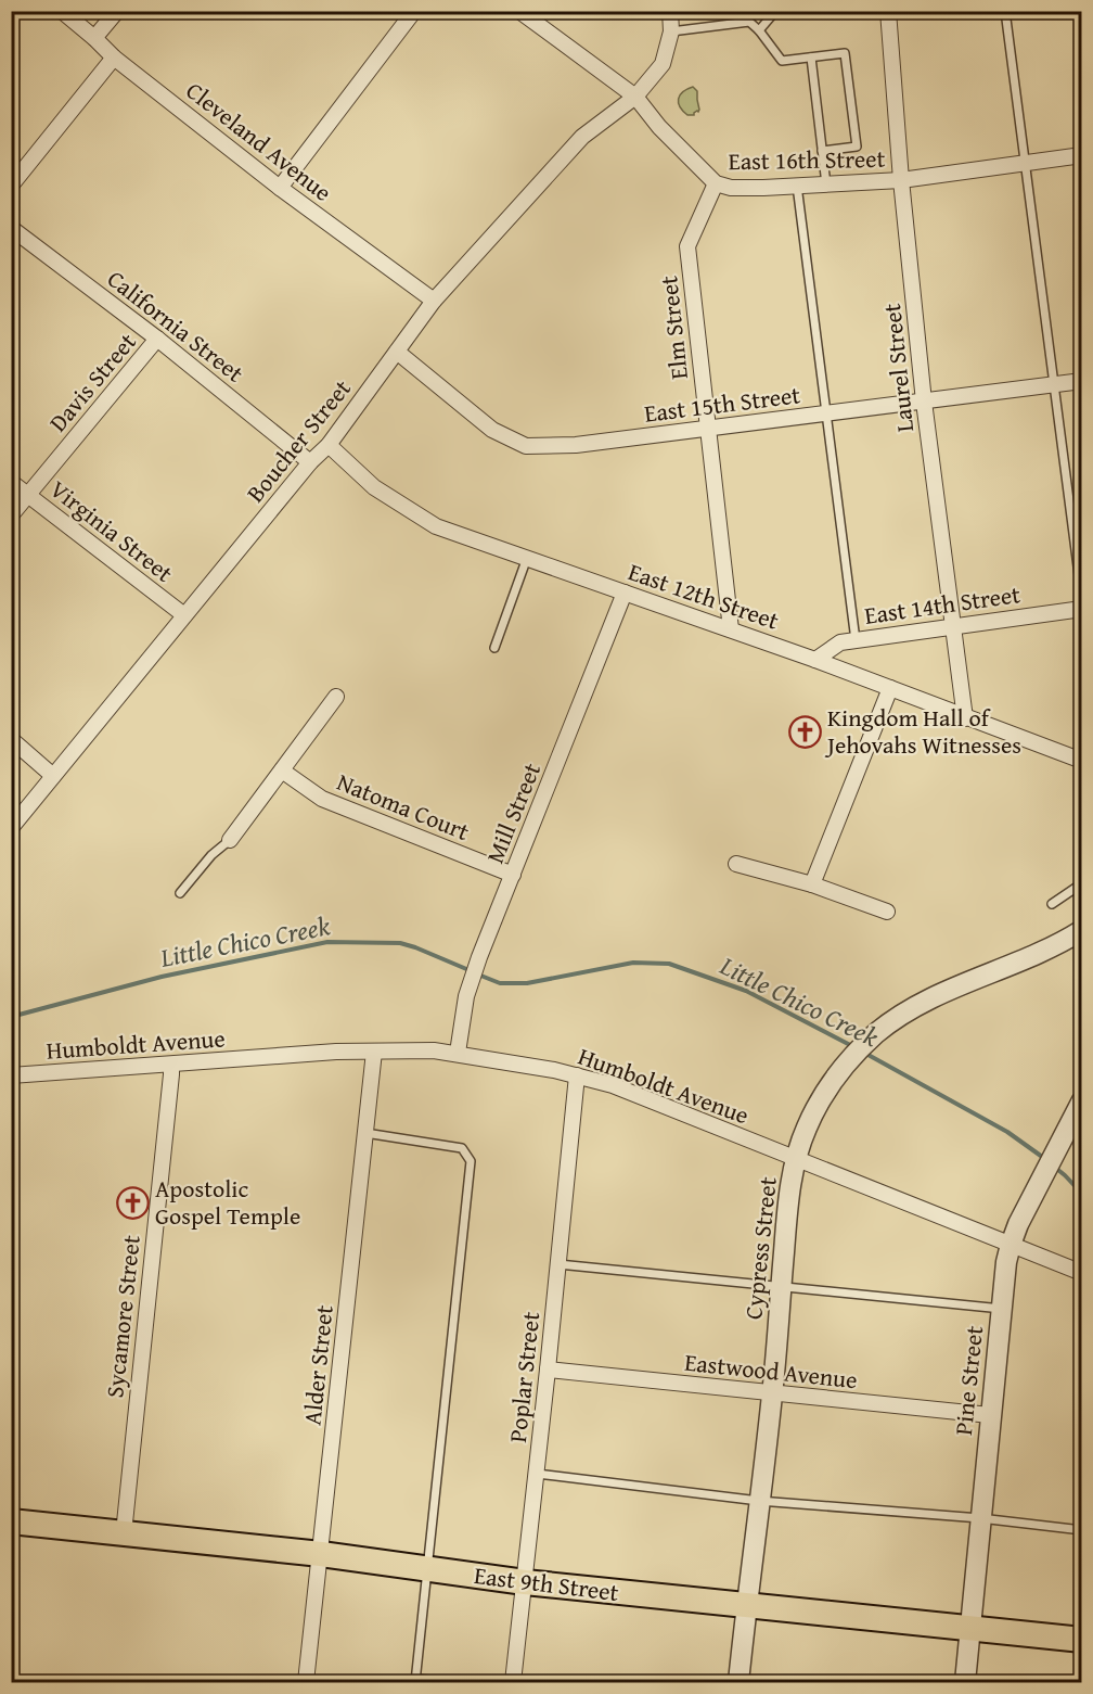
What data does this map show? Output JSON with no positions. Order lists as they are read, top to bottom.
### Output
{
  "streets": {
    "main road": ["East 9th Street"],
    "street": [
      "Cleveland Avenue",
      "East 16th Street",
      "California Street",
      "Elm Street",
      "Laurel Street",
      "Davis Street",
      "East 15th Street",
      "Boucher Street",
      "Virginia Street",
      "East 12th Street",
      "East 14th Street",
      "Natoma Court",
      "Mill Street",
      "Humboldt Avenue",
      "Cypress Street",
      "Sycamore Street",
      "Alder Street",
      "Eastwood Avenue",
      "Poplar Street",
      "Pine Street"
    ]
  },
  "crossings": [
    ["Cleveland Avenue", "Boucher Street"],
    ["East 16th Street", "Elm Street"],
    ["East 16th Street", "Laurel Street"],
    ["East 16th Street", "Boucher Street"],
    ["California Street", "Davis Street"],
    ["California Street", "Boucher Street"],
    ["Elm Street", "East 15th Street"],
    ["Elm Street", "East 12th Street"],
    ["Laurel Street", "East 15th Street"],
    ["Laurel Street", "East 12th Street"],
    ["Laurel Street", "East 14th Street"],
    ["Davis Street", "Virginia Street"],
    ["East 15th Street", "Boucher Street"],
    ["Boucher Street", "Virginia Street"],
    ["Boucher Street", "East 12th Street"],
    ["East 12th Street", "East 14th Street"],
    ["East 12th Street", "Mill Street"],
    ["Natoma Court", "Mill Street"],
    ["Mill Street", "Humboldt Avenue"],
    ["Humboldt Avenue", "Cypress Street"],
    ["Humboldt Avenue", "Sycamore Street"],
    ["Humboldt Avenue", "Alder Street"],
    ["Humboldt Avenue", "Poplar Street"],
    ["Humboldt Avenue", "Pine Street"],
    ["Cypress Street", "Eastwood Avenue"],
    ["Cypress Street", "East 9th Street"],
    ["Sycamore Street", "East 9th Street"],
    ["Alder Street", "East 9th Street"],
    ["Eastwood Avenue", "Poplar Street"],
    ["Eastwood Avenue", "Pine Street"],
    ["Poplar Street", "East 9th Street"],
    ["Pine Street", "East 9th Street"]
  ],
  "water": ["Little Chico Creek"],
  "places": {
    "church": ["Kingdom Hall of Jehovahs Witnesses", "Apostolic Gospel Temple"]
  }
}
